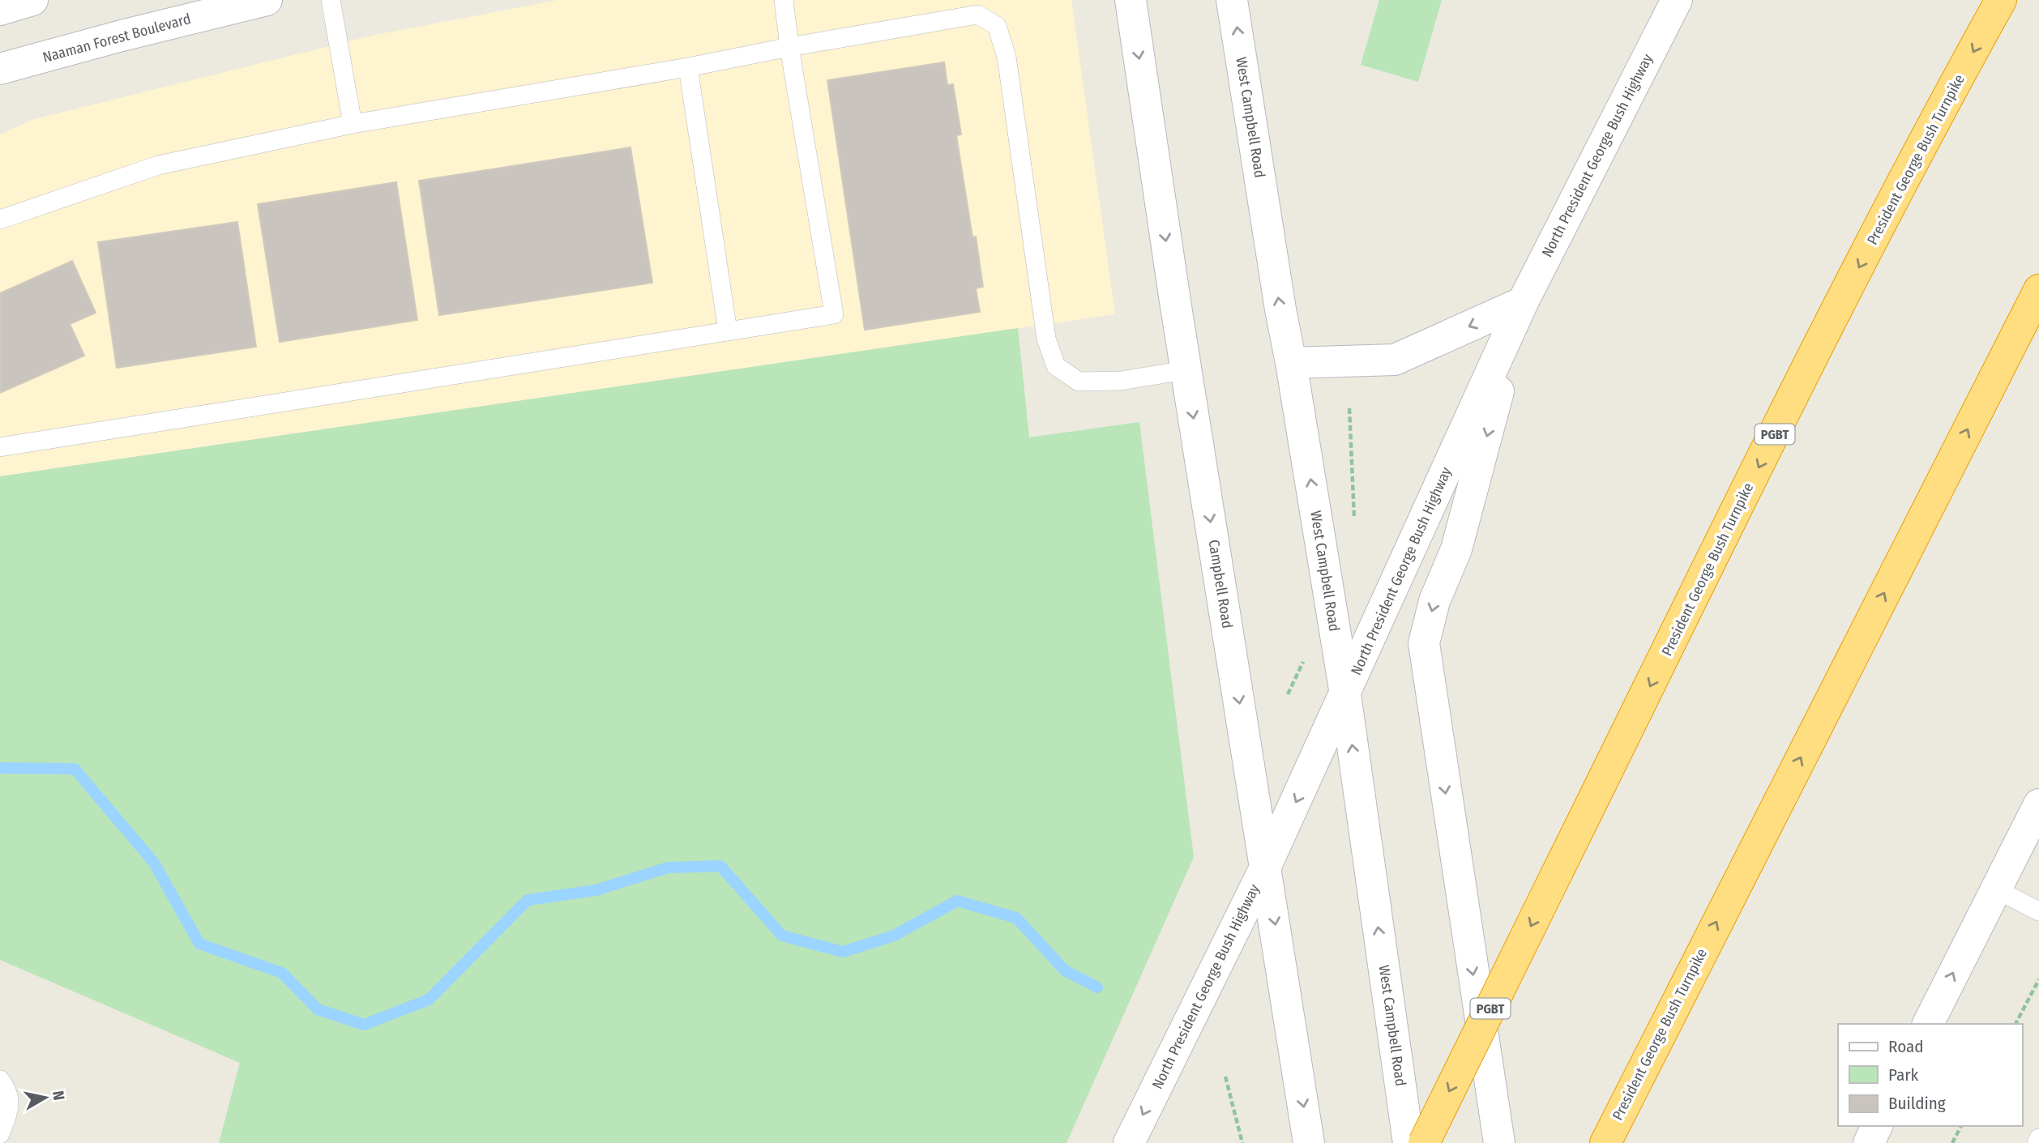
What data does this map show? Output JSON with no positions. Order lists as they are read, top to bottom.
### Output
{
  "streets": {
    "highway": ["President George Bush Turnpike", "PGBT"],
    "main road": [
      "Naaman Forest Boulevard",
      "West Campbell Road",
      "North President George Bush Highway",
      "Campbell Road"
    ]
  },
  "crossings": [
    ["West Campbell Road", "North President George Bush Highway"],
    ["North President George Bush Highway", "Campbell Road"]
  ],
  "one_way": ["North President George Bush Highway"],
  "legend": ["Road", "Park", "Building"],
  "north": "right"
}
